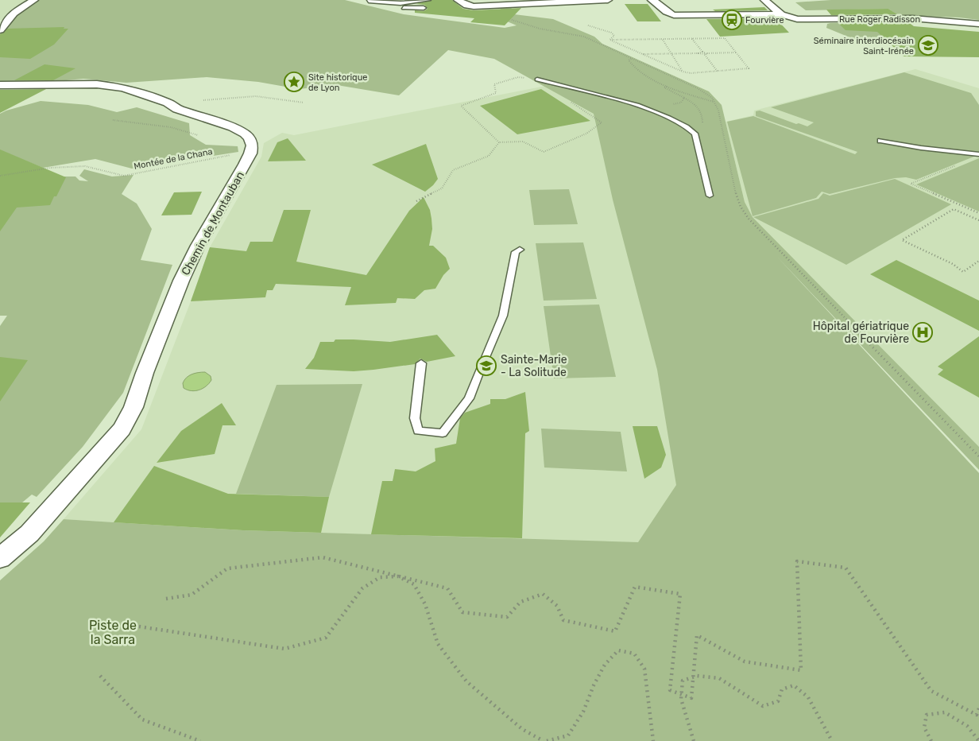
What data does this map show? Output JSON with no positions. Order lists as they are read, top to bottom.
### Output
{
  "streets": {
    "street": ["Rue Roger Radisson", "Chemin de Montauban"],
    "path": ["Montée de la Chana"]
  },
  "parks": ["Piste de la Sarra"],
  "places": {
    "station": ["Fourvière"],
    "school or university": ["Séminaire interdiocésain Saint-Irénée", "Sainte-Marie - La Solitude"],
    "place": ["Site historique de Lyon"],
    "hospital": ["Hôpital gériatrique de Fourvière"]
  }
}
